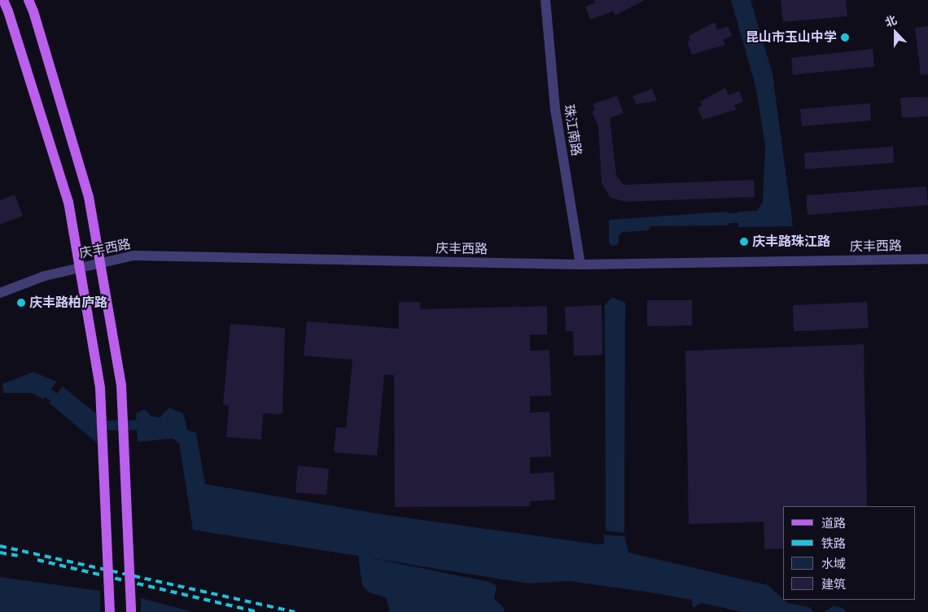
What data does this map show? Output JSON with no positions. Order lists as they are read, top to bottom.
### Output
{
  "streets": {
    "street": ["珠江南路", "庆丰西路"]
  },
  "crossings": [
    ["珠江南路", "庆丰西路"]
  ],
  "places": ["昆山市玉山中学", "庆丰路珠江路", "庆丰路柏庐路"],
  "legend": [
    "道路",
    "铁路",
    "水域",
    "建筑"
  ],
  "north": "top"
}
